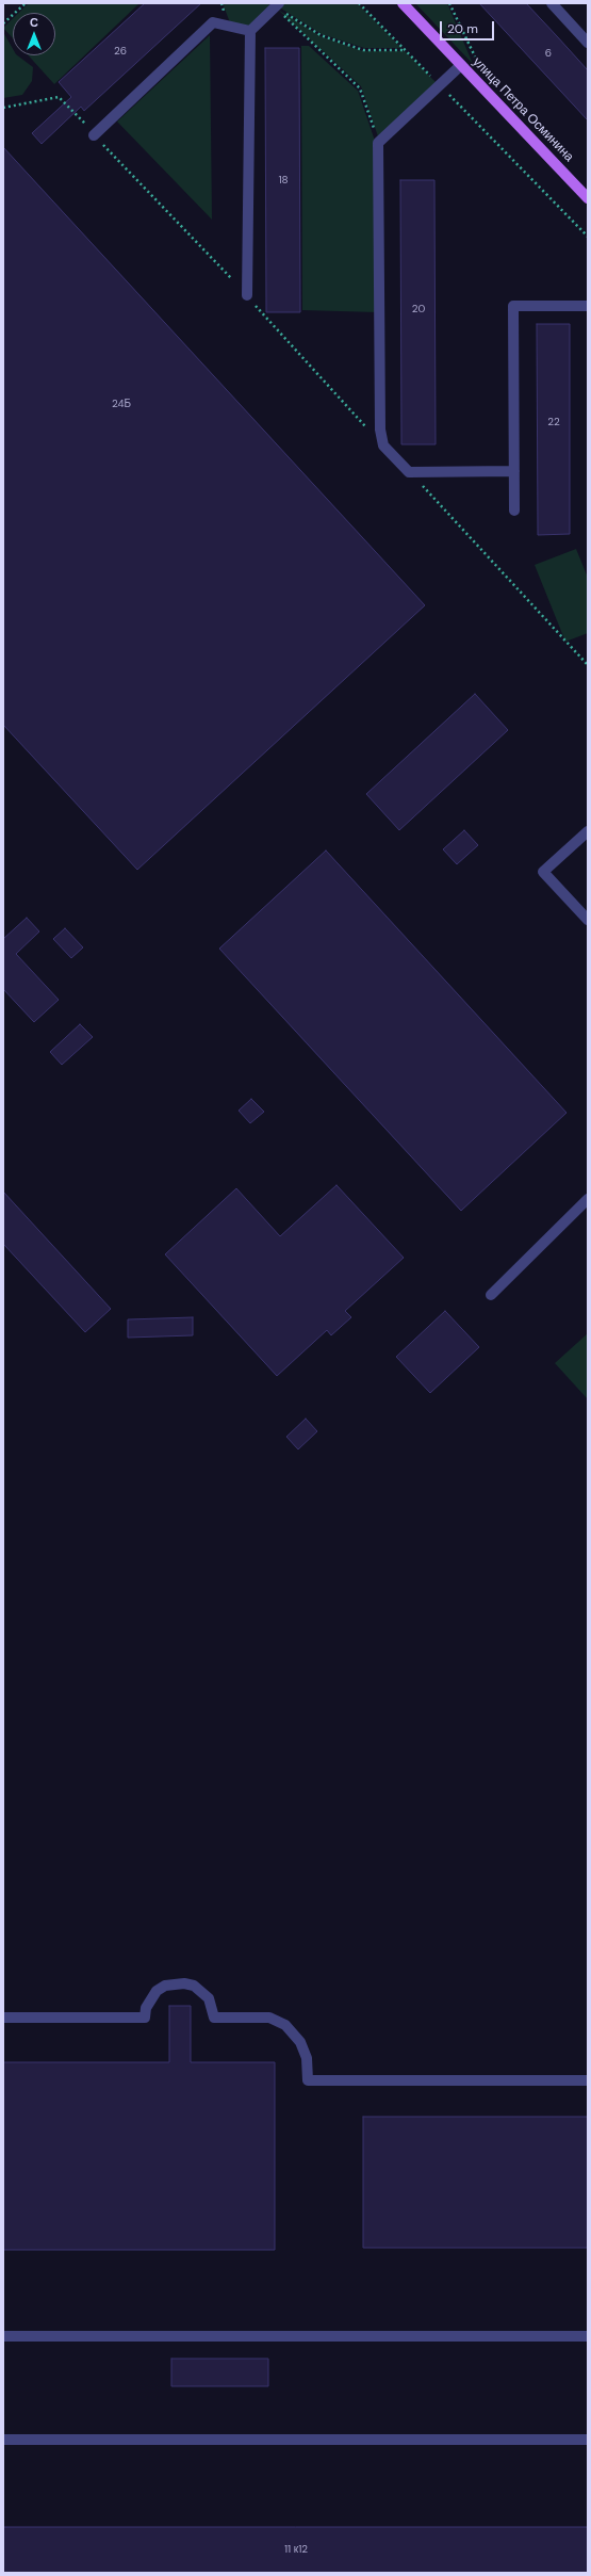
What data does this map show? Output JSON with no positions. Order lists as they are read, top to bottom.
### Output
{
  "streets": {
    "main road": ["улица Петра Осминина"]
  },
  "house_numbers": [
    "26",
    "6",
    "18",
    "20",
    "24Б",
    "22",
    "11 к12"
  ],
  "scale_bar": "20 m",
  "north": "top"
}
